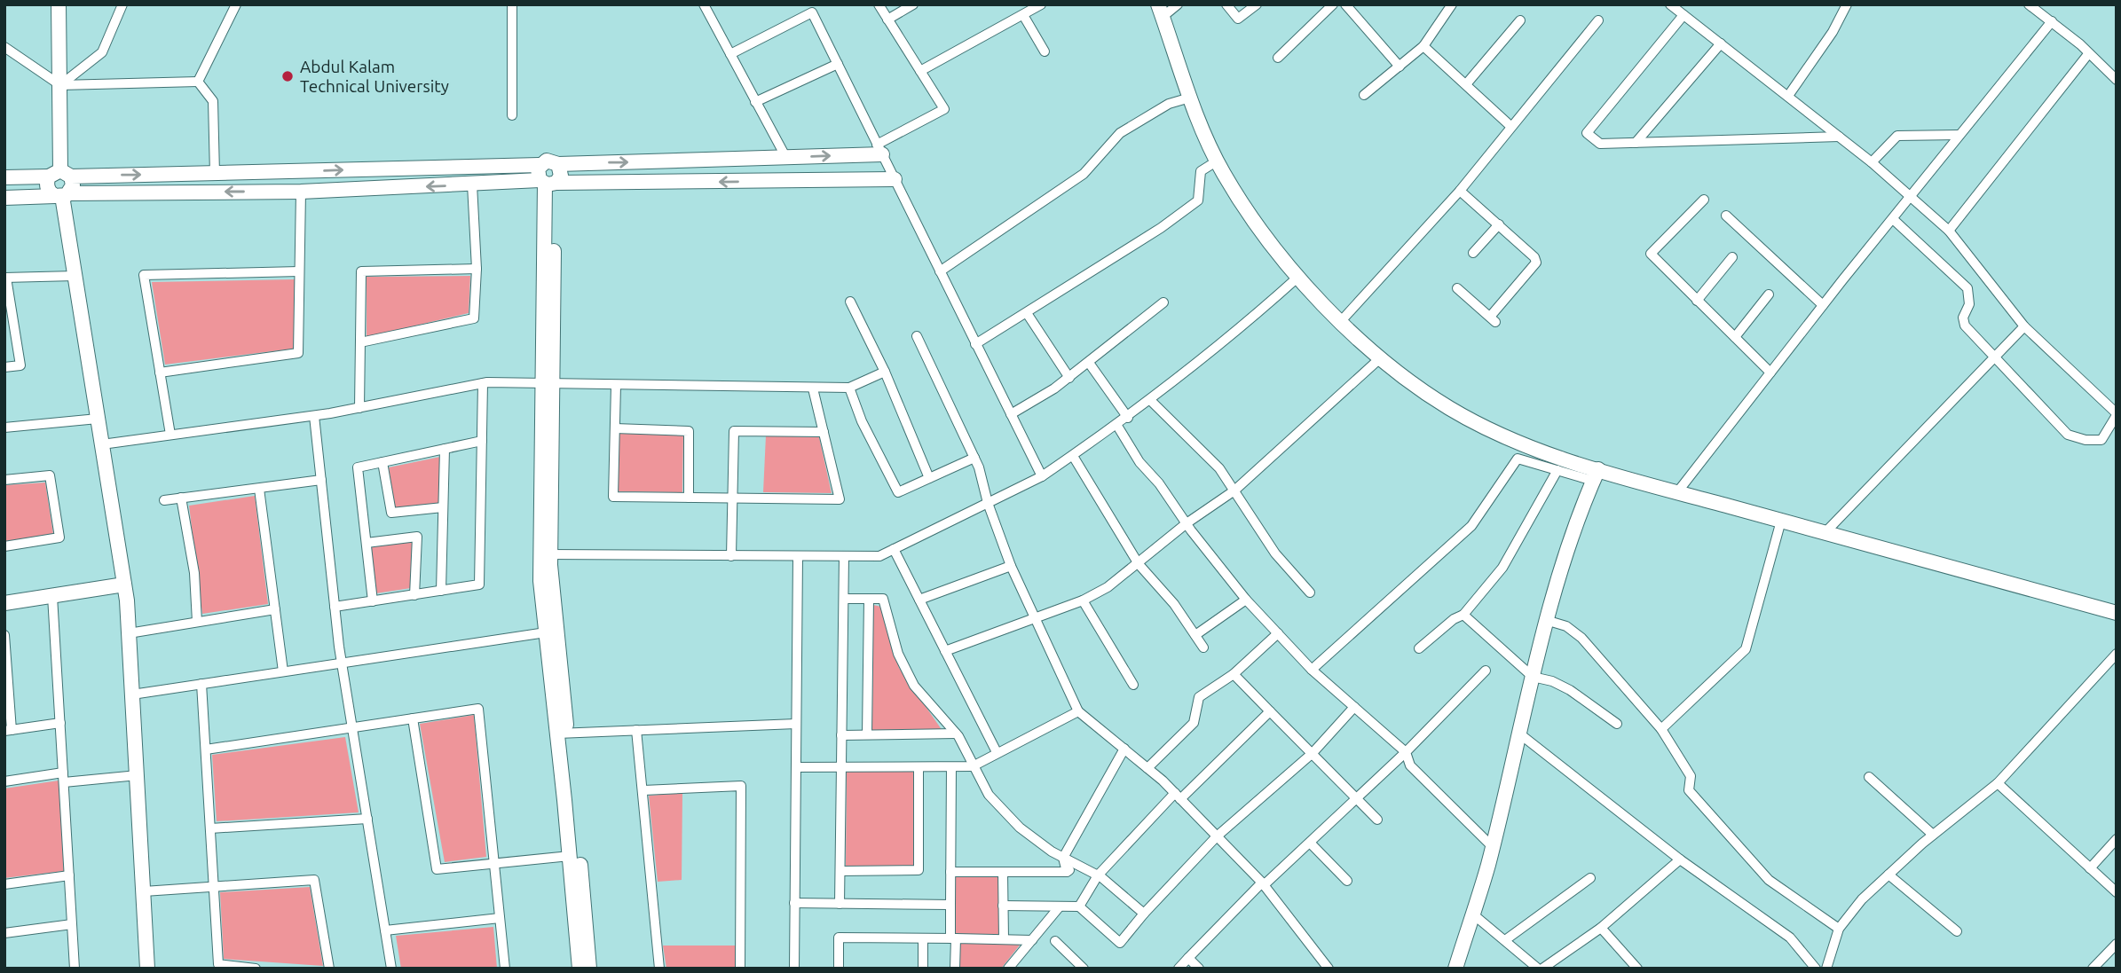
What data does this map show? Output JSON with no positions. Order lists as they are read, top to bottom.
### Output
{
  "places": ["Abdul Kalam Technical University"]
}
